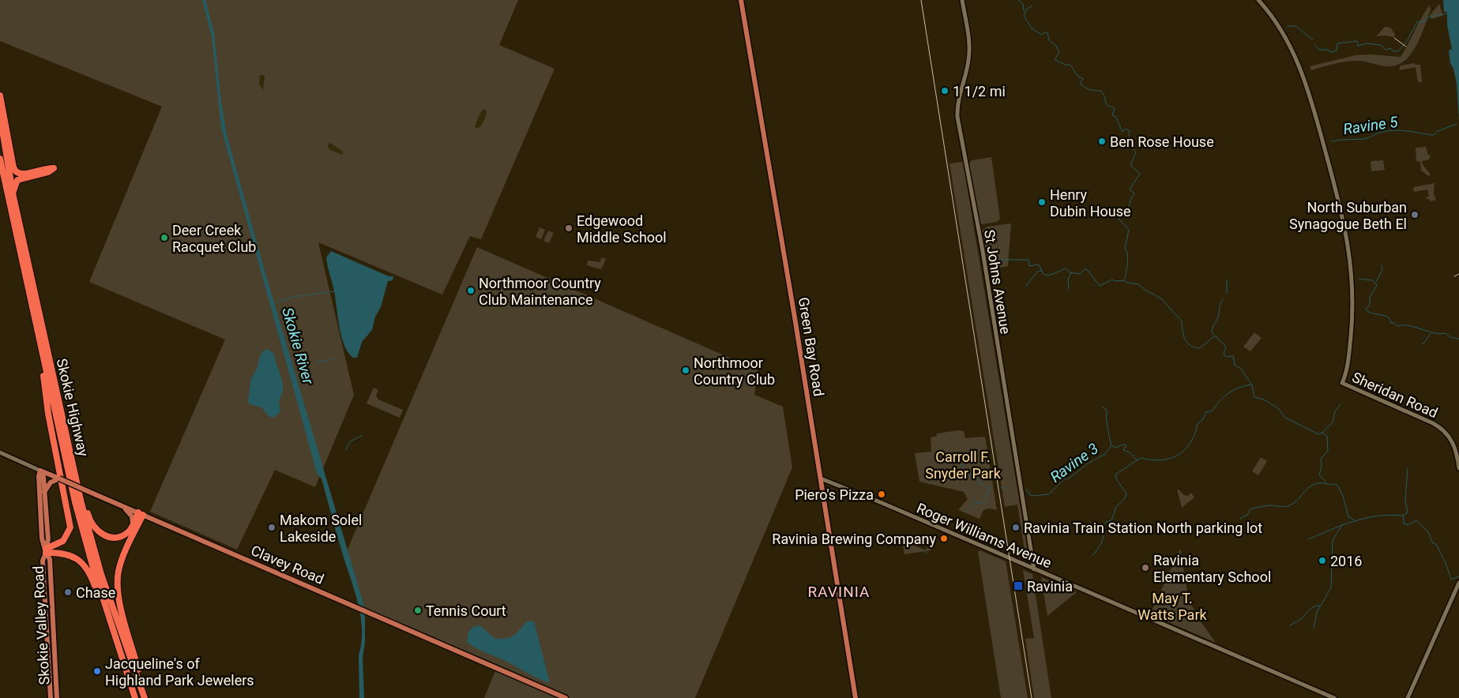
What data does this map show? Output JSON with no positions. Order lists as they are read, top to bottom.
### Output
{
  "streets": {
    "highway": ["Skokie Highway"],
    "main road": ["Green Bay Road", "Clavey Road", "Skokie Valley Road"],
    "street": ["St Johns Avenue", "Sheridan Road", "Roger Williams Avenue"]
  },
  "crossings": [
    ["St Johns Avenue", "Roger Williams Avenue"],
    ["Green Bay Road", "Roger Williams Avenue"],
    ["Clavey Road", "Skokie Valley Road"]
  ],
  "districts": ["RAVINIA"],
  "water": ["Ravine 5", "Skokie River", "Ravine 3"],
  "parks": ["Carroll F. Snyder Park", "May T. Watts Park"],
  "places": {
    "other": [
      "1 1/2 mi",
      "Ben Rose House",
      "Henry Dubin House",
      "North Suburban Synagogue Beth El",
      "Edgewood Middle School",
      "Deer Creek Racquet Club",
      "Northmoor Country Club Maintenance",
      "Northmoor Country Club",
      "Piero's Pizza",
      "Makom Solel Lakeside",
      "Ravinia Train Station North parking lot",
      "Ravinia Brewing Company",
      "2016",
      "Ravinia Elementary School",
      "Chase",
      "Tennis Court",
      "Jacqueline's of Highland Park Jewelers"
    ],
    "transit": ["Ravinia"]
  }
}
